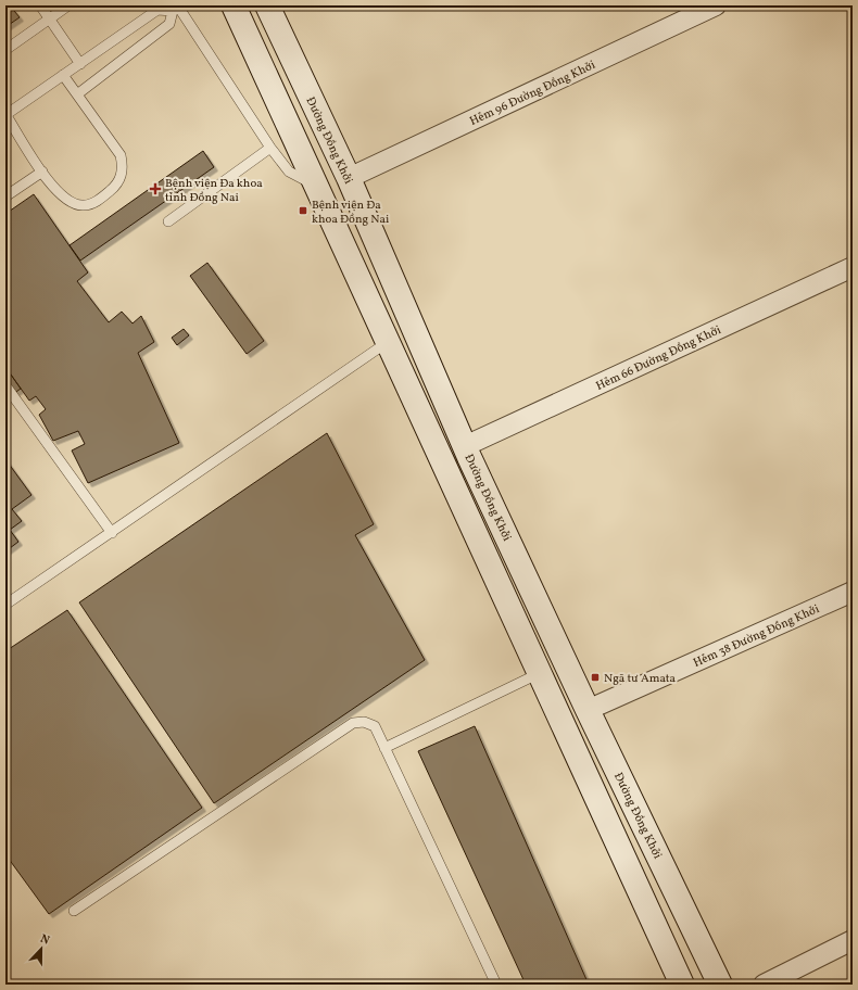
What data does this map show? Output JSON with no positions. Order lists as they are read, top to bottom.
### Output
{
  "streets": {
    "main road": ["Đường Đồng Khởi"],
    "street": ["Hẻm 96 Đường Đồng Khởi", "Hẻm 66 Đường Đồng Khởi", "Hẻm 38 Đường Đồng Khởi"]
  },
  "crossings": [
    ["Hẻm 96 Đường Đồng Khởi", "Đường Đồng Khởi"],
    ["Đường Đồng Khởi", "Hẻm 66 Đường Đồng Khởi"],
    ["Đường Đồng Khởi", "Hẻm 38 Đường Đồng Khởi"]
  ],
  "places": {
    "health": ["Bệnh viện Đa khoa tỉnh Đồng Nai"],
    "transit": ["Bệnh viện Đa khoa Đồng Nai", "Ngã tư Amata"]
  },
  "north": "top"
}
